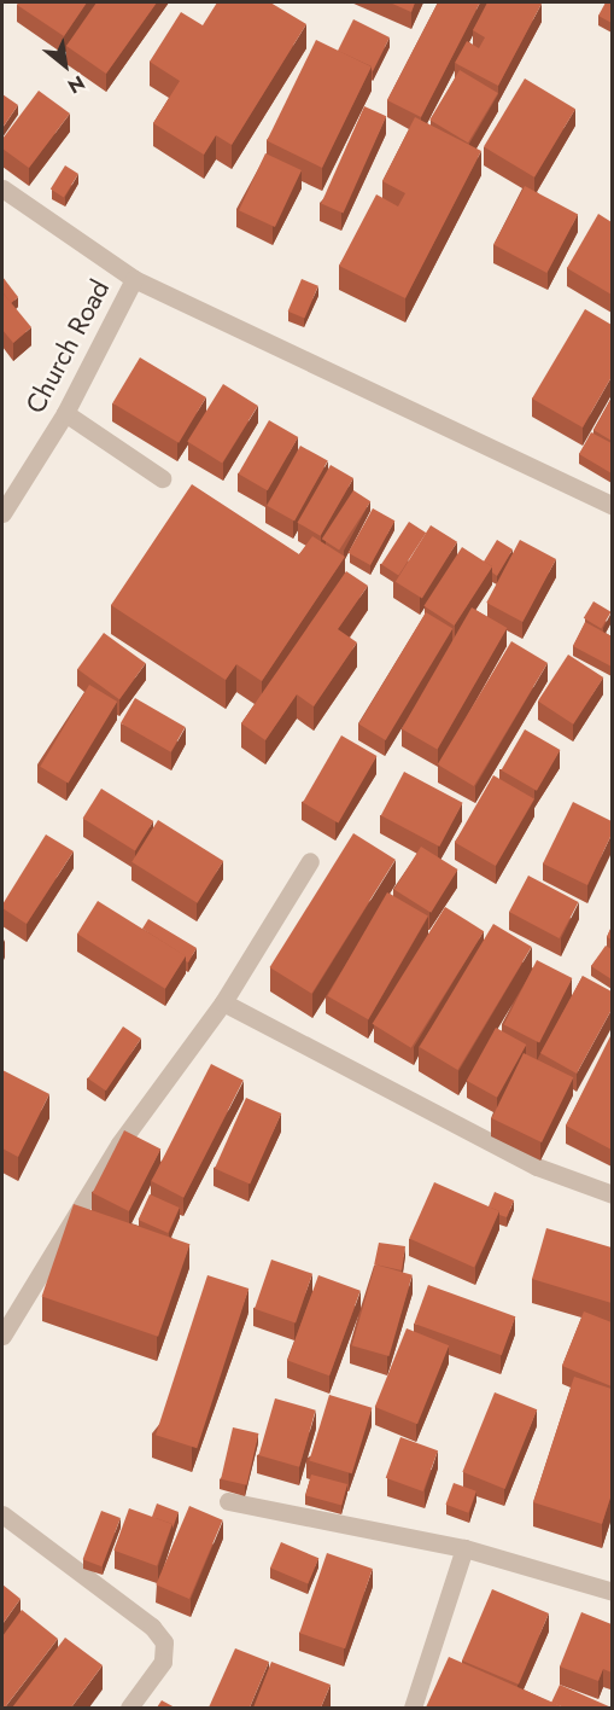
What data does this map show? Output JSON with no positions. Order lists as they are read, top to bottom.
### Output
{
  "streets": {
    "street": ["Church Road"]
  },
  "north": "bottom right"
}
